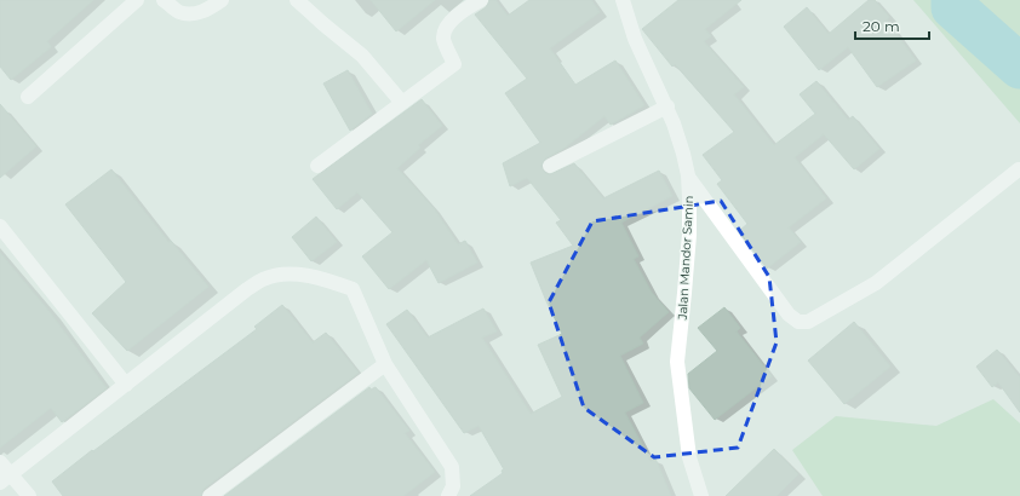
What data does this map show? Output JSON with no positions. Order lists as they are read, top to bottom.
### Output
{
  "streets": {
    "street": ["Jalan Mandor Samin"]
  },
  "scale_bar": "20 m"
}
